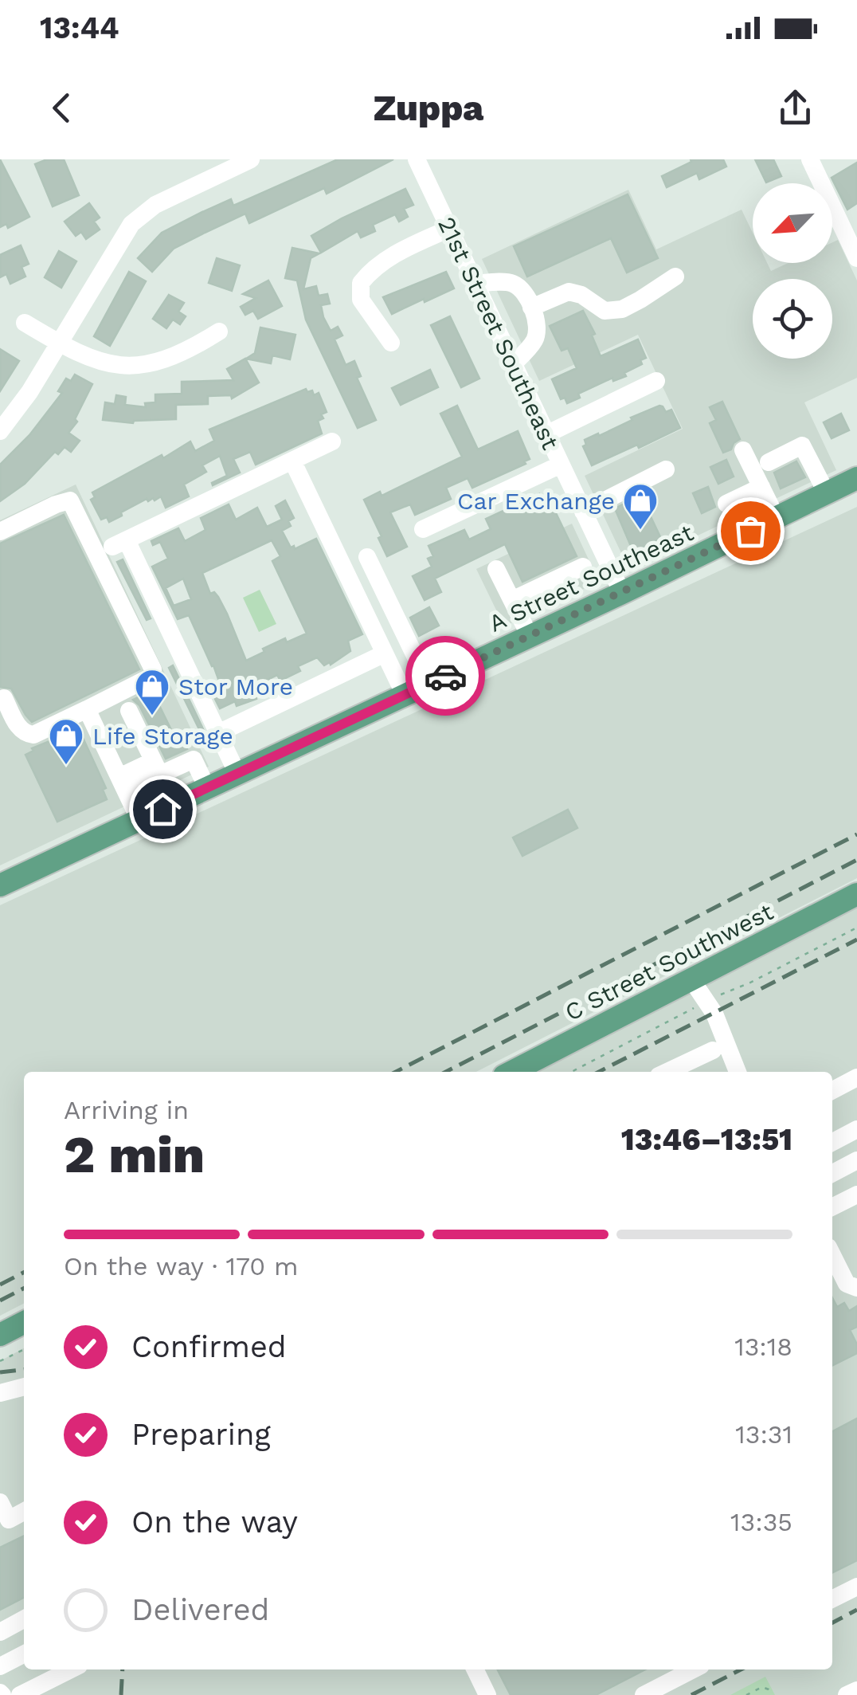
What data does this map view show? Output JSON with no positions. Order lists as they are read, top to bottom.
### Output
{
  "streets": {
    "main road": ["A Street Southeast", "C Street Southwest"],
    "street": ["21st Street Southeast"]
  },
  "crossings": [
    ["21st Street Southeast", "A Street Southeast"]
  ],
  "places": {
    "shop": ["Car Exchange", "Stor More", "Life Storage"]
  },
  "north": "bottom left",
  "page": {
    "status": "13:44",
    "header": "Zuppa",
    "heading": ["2 min", "Arriving in", "13:46–13:51"],
    "bar": "On the way · 170 m",
    "list": [
      ["Confirmed", "13:18"],
      ["Preparing", "13:31"],
      ["On the way", "13:35"],
      "Delivered"
    ]
  }
}
